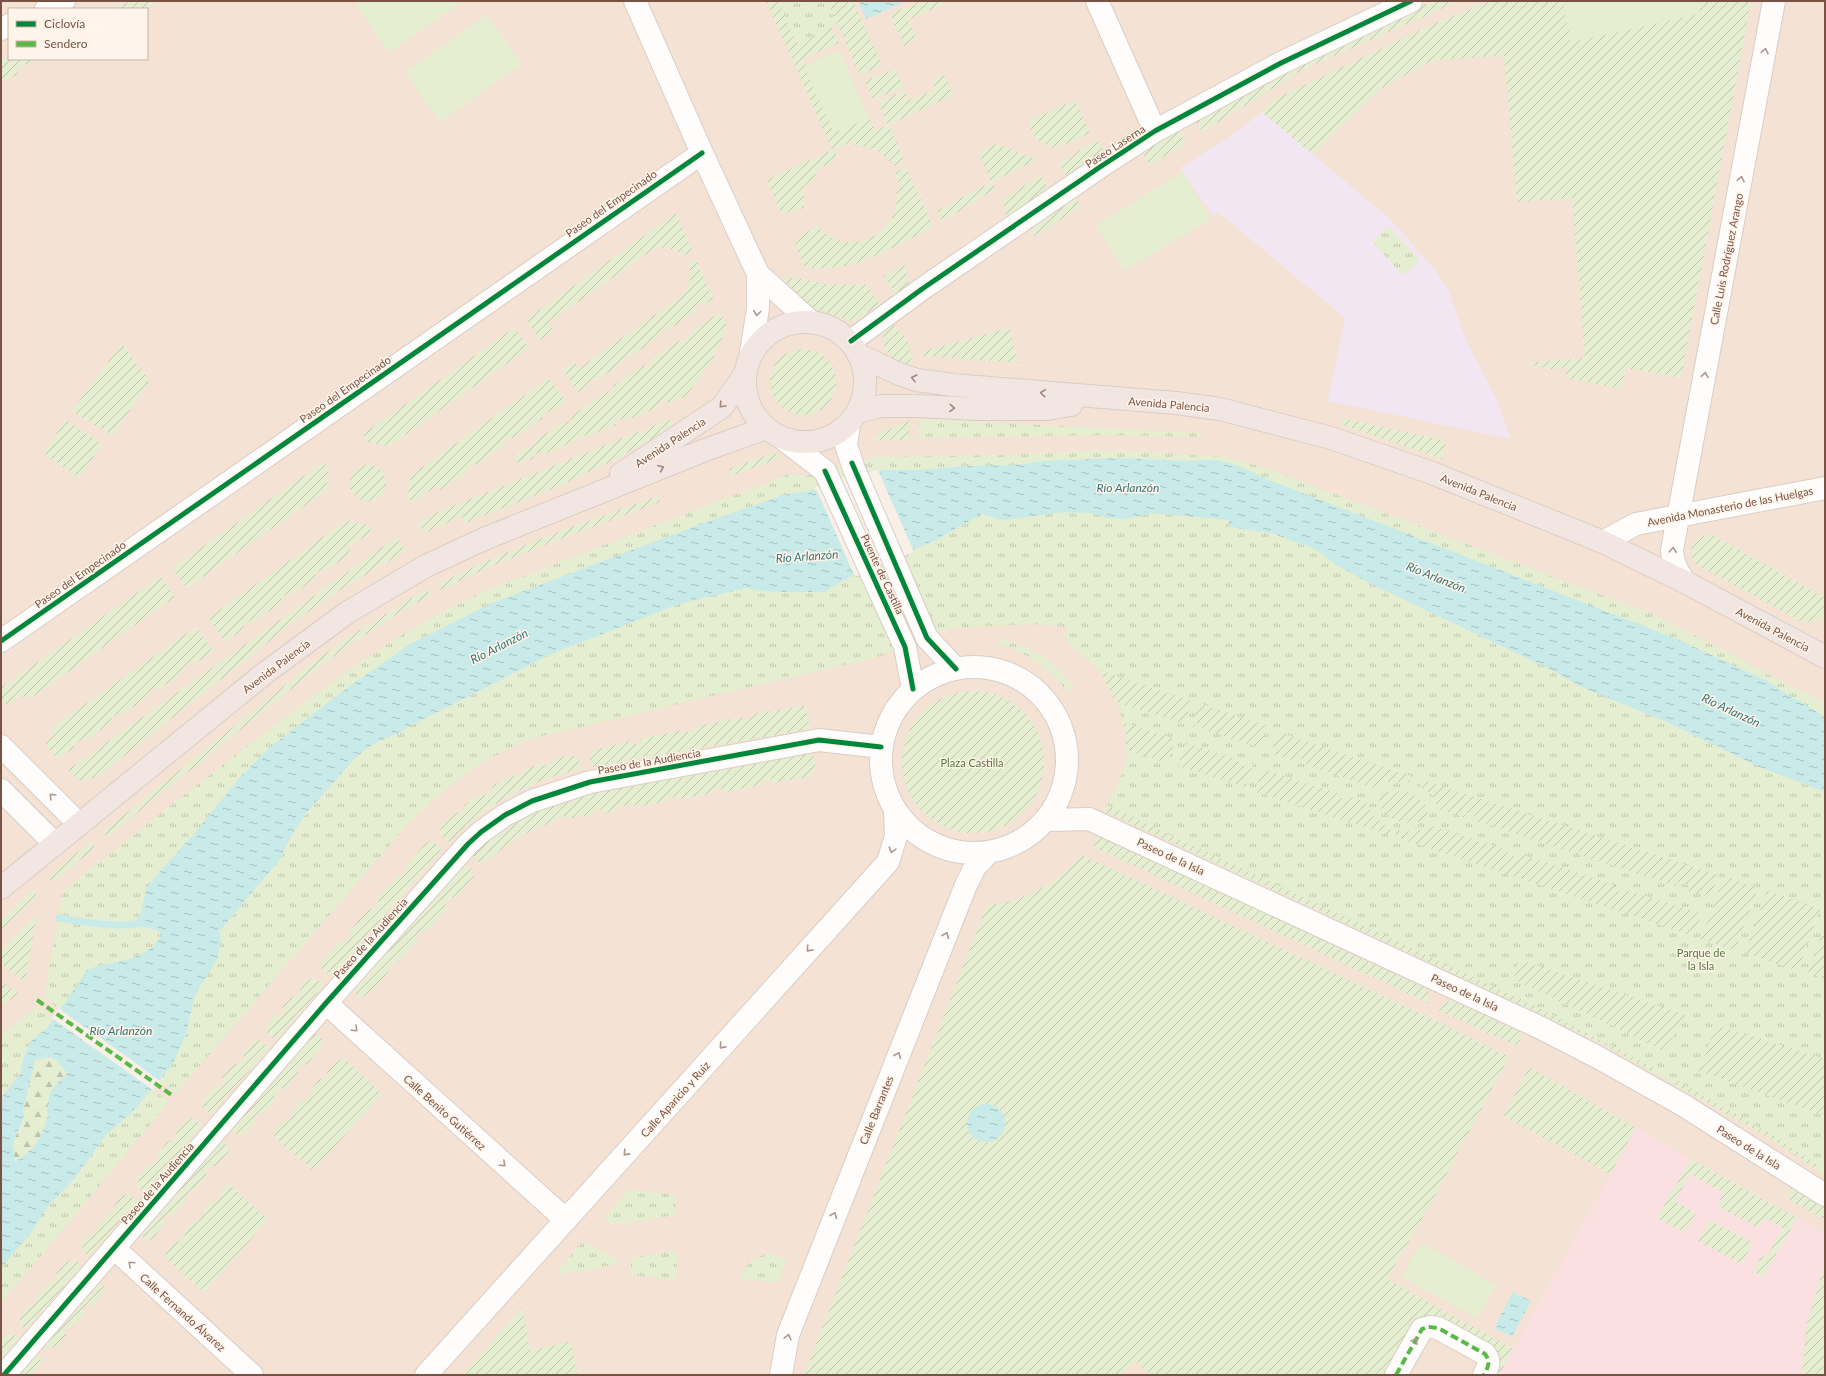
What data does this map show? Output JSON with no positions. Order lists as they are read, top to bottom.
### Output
{
  "streets": {
    "highway": ["Avenida Palencia"],
    "street": [
      "Paseo Laserna",
      "Paseo del Empecinado",
      "Calle Luis Rodríguez Arango",
      "Avenida Monasterio de las Huelgas",
      "Puente de Castilla",
      "Paseo de la Audiencia",
      "Paseo de la Isla",
      "Calle Aparicio y Ruiz",
      "Calle Barrantes",
      "Calle Benito Gutiérrez",
      "Calle Fernando Álvarez"
    ]
  },
  "crossings": [
    ["Paseo Laserna", "Avenida Palencia"],
    ["Paseo Laserna", "Puente de Castilla"],
    ["Calle Luis Rodríguez Arango", "Avenida Palencia"],
    ["Calle Luis Rodríguez Arango", "Avenida Monasterio de las Huelgas"],
    ["Avenida Palencia", "Avenida Monasterio de las Huelgas"],
    ["Avenida Palencia", "Puente de Castilla"],
    ["Paseo de la Audiencia", "Calle Benito Gutiérrez"],
    ["Paseo de la Audiencia", "Calle Fernando Álvarez"],
    ["Calle Aparicio y Ruiz", "Calle Benito Gutiérrez"]
  ],
  "one_way": [
    "Calle Luis Rodríguez Arango",
    "Calle Aparicio y Ruiz",
    "Calle Barrantes",
    "Calle Benito Gutiérrez",
    "Calle Fernando Álvarez"
  ],
  "water": ["Río Arlanzón"],
  "parks": ["Plaza Castilla", "Parque de la Isla"],
  "legend": ["Ciclovía", "Sendero"]
}
